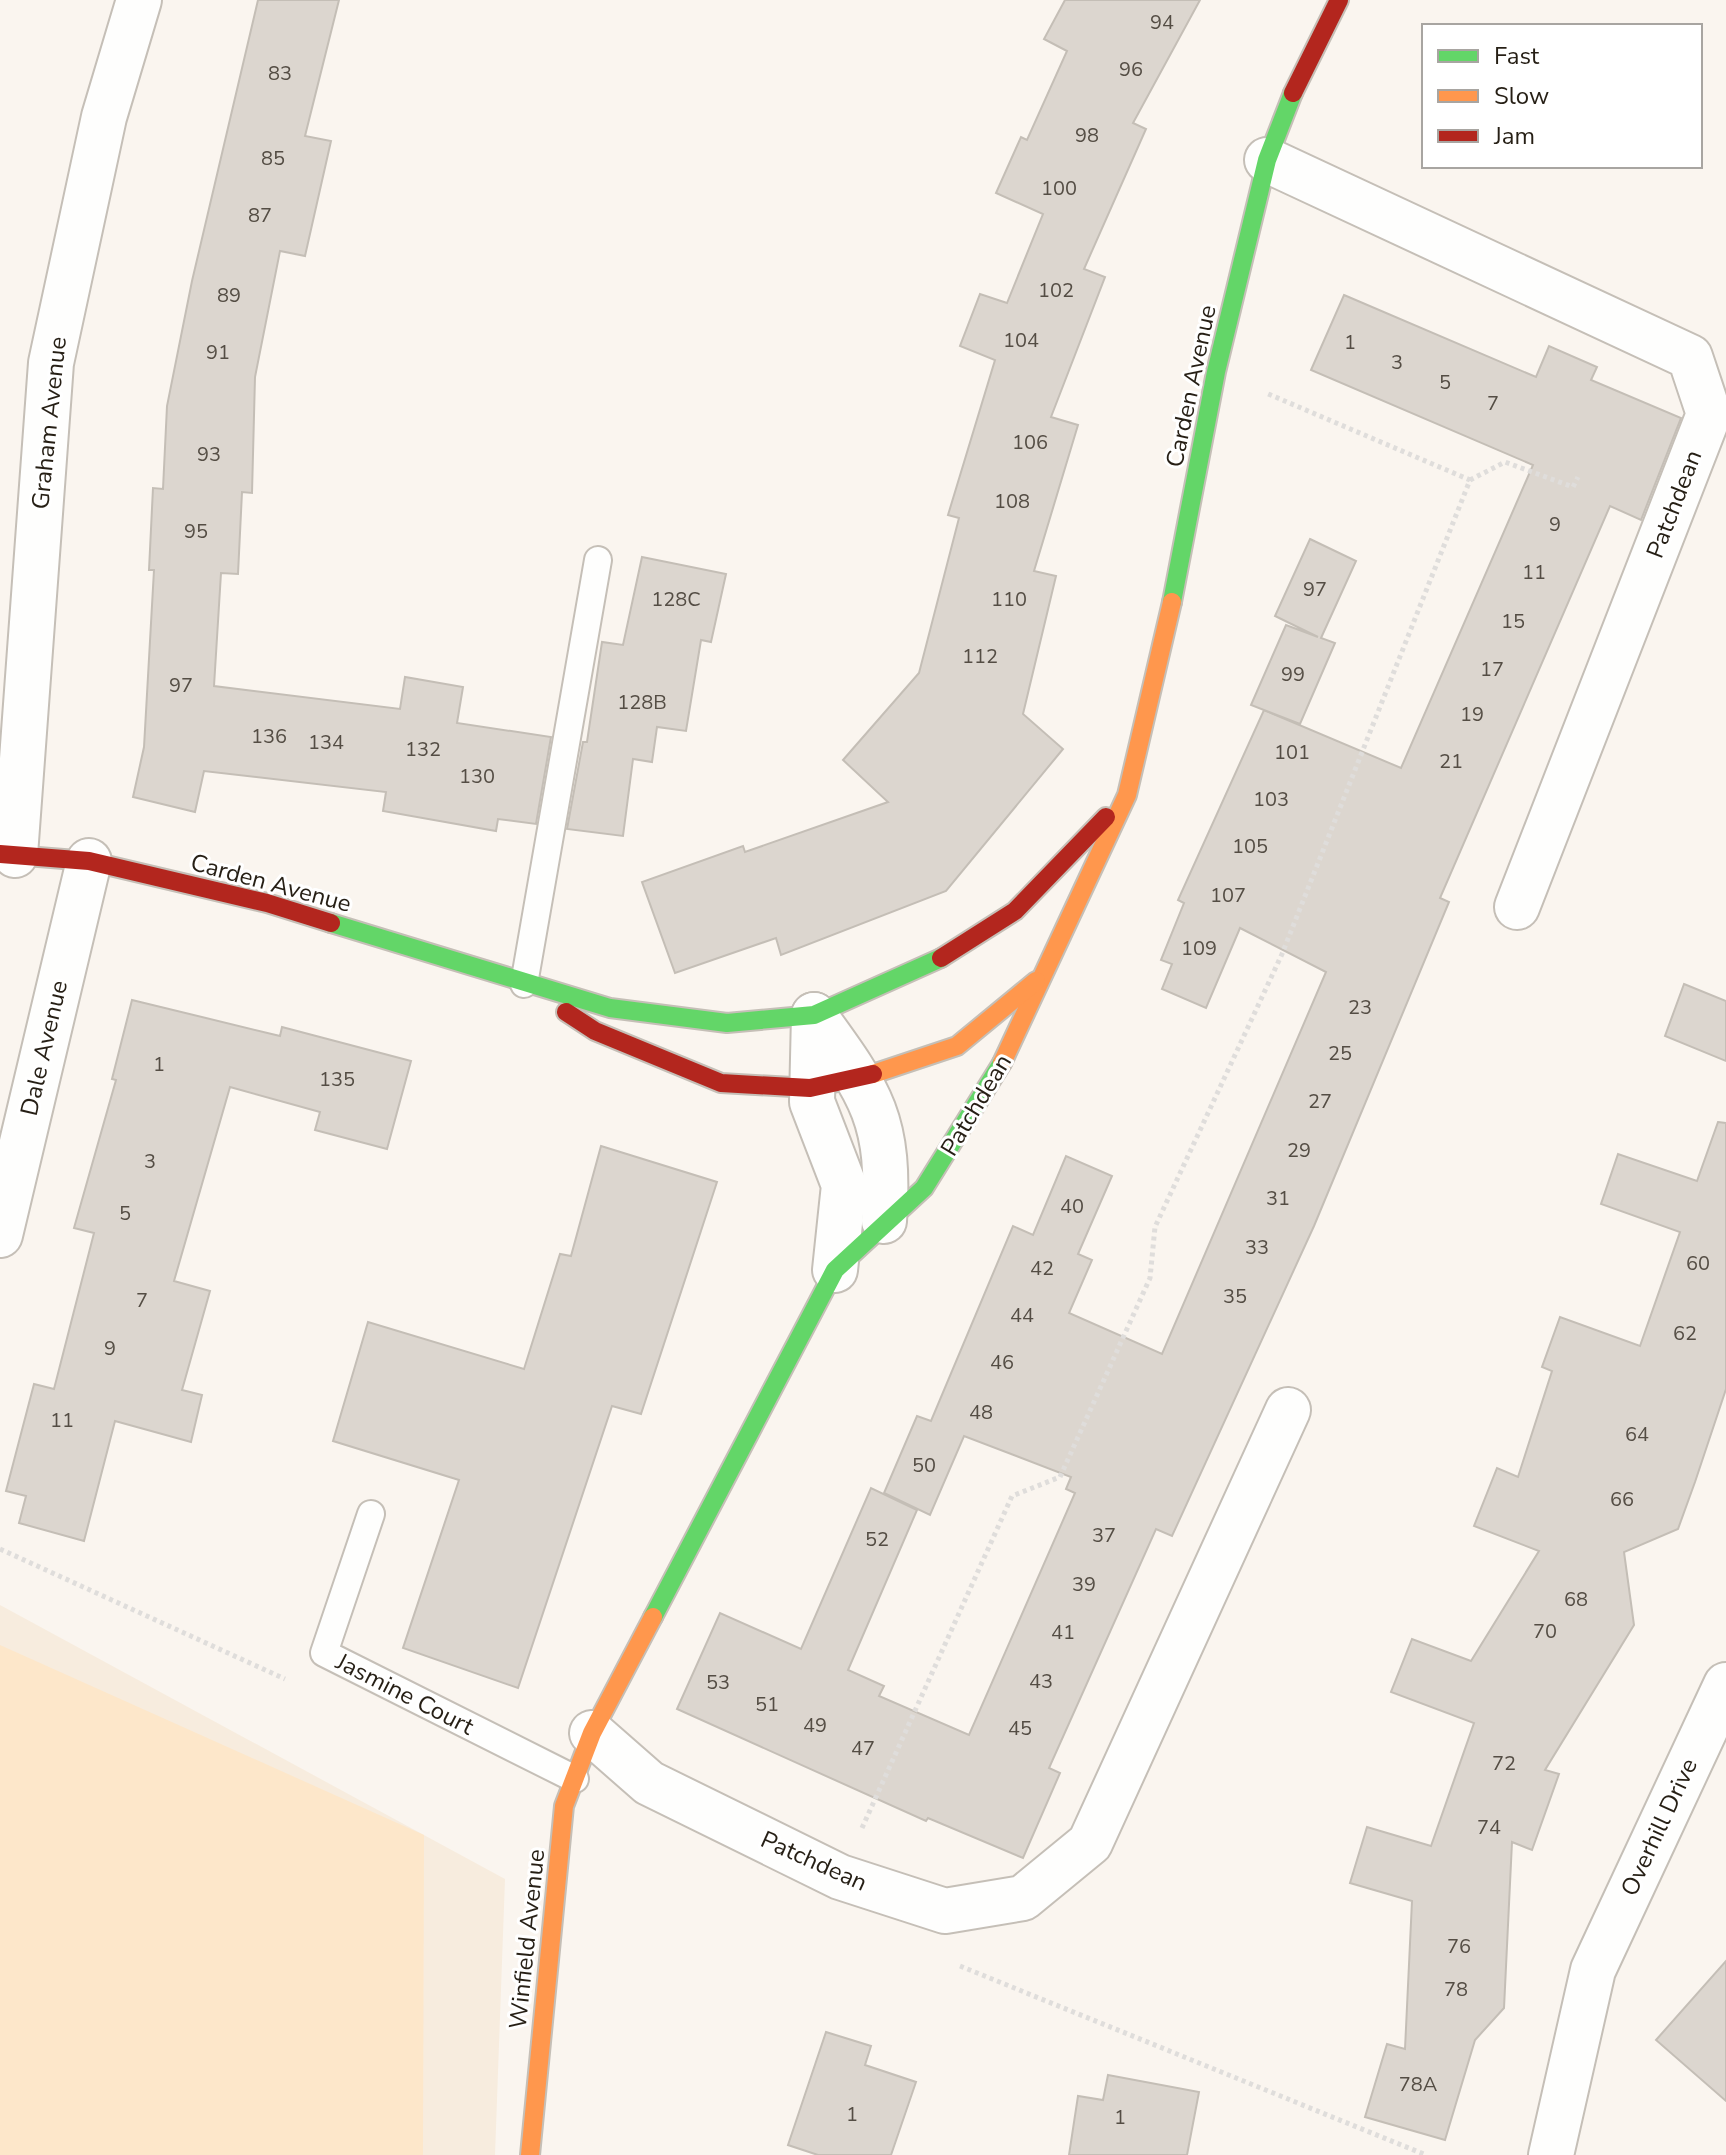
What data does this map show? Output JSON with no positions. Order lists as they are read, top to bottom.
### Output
{
  "streets": {
    "street": [
      "Carden Avenue",
      "Graham Avenue",
      "Patchdean",
      "Dale Avenue",
      "Overhill Drive",
      "Winfield Avenue"
    ],
    "lane": ["Jasmine Court"]
  },
  "crossings": [
    ["Carden Avenue", "Graham Avenue"],
    ["Carden Avenue", "Patchdean"],
    ["Carden Avenue", "Dale Avenue"],
    ["Patchdean", "Winfield Avenue"],
    ["Jasmine Court", "Winfield Avenue"]
  ],
  "house_numbers": [
    "94",
    "96",
    "83",
    "98",
    "85",
    "100",
    "87",
    "102",
    "89",
    "104",
    "1",
    "91",
    "3",
    "5",
    "7",
    "106",
    "93",
    "108",
    "9",
    "95",
    "11",
    "97",
    "128C",
    "110",
    "15",
    "112",
    "17",
    "99",
    "97",
    "128B",
    "19",
    "136",
    "134",
    "132",
    "101",
    "21",
    "130",
    "103",
    "105",
    "107",
    "109",
    "23",
    "25",
    "1",
    "135",
    "27",
    "29",
    "3",
    "31",
    "40",
    "5",
    "33",
    "60",
    "42",
    "35",
    "7",
    "44",
    "62",
    "9",
    "46",
    "48",
    "11",
    "64",
    "50",
    "66",
    "37",
    "52",
    "39",
    "68",
    "70",
    "41",
    "43",
    "53",
    "51",
    "49",
    "45",
    "47",
    "72",
    "74",
    "76",
    "78",
    "78A",
    "1",
    "1"
  ],
  "legend": ["Fast", "Slow", "Jam"]
}
